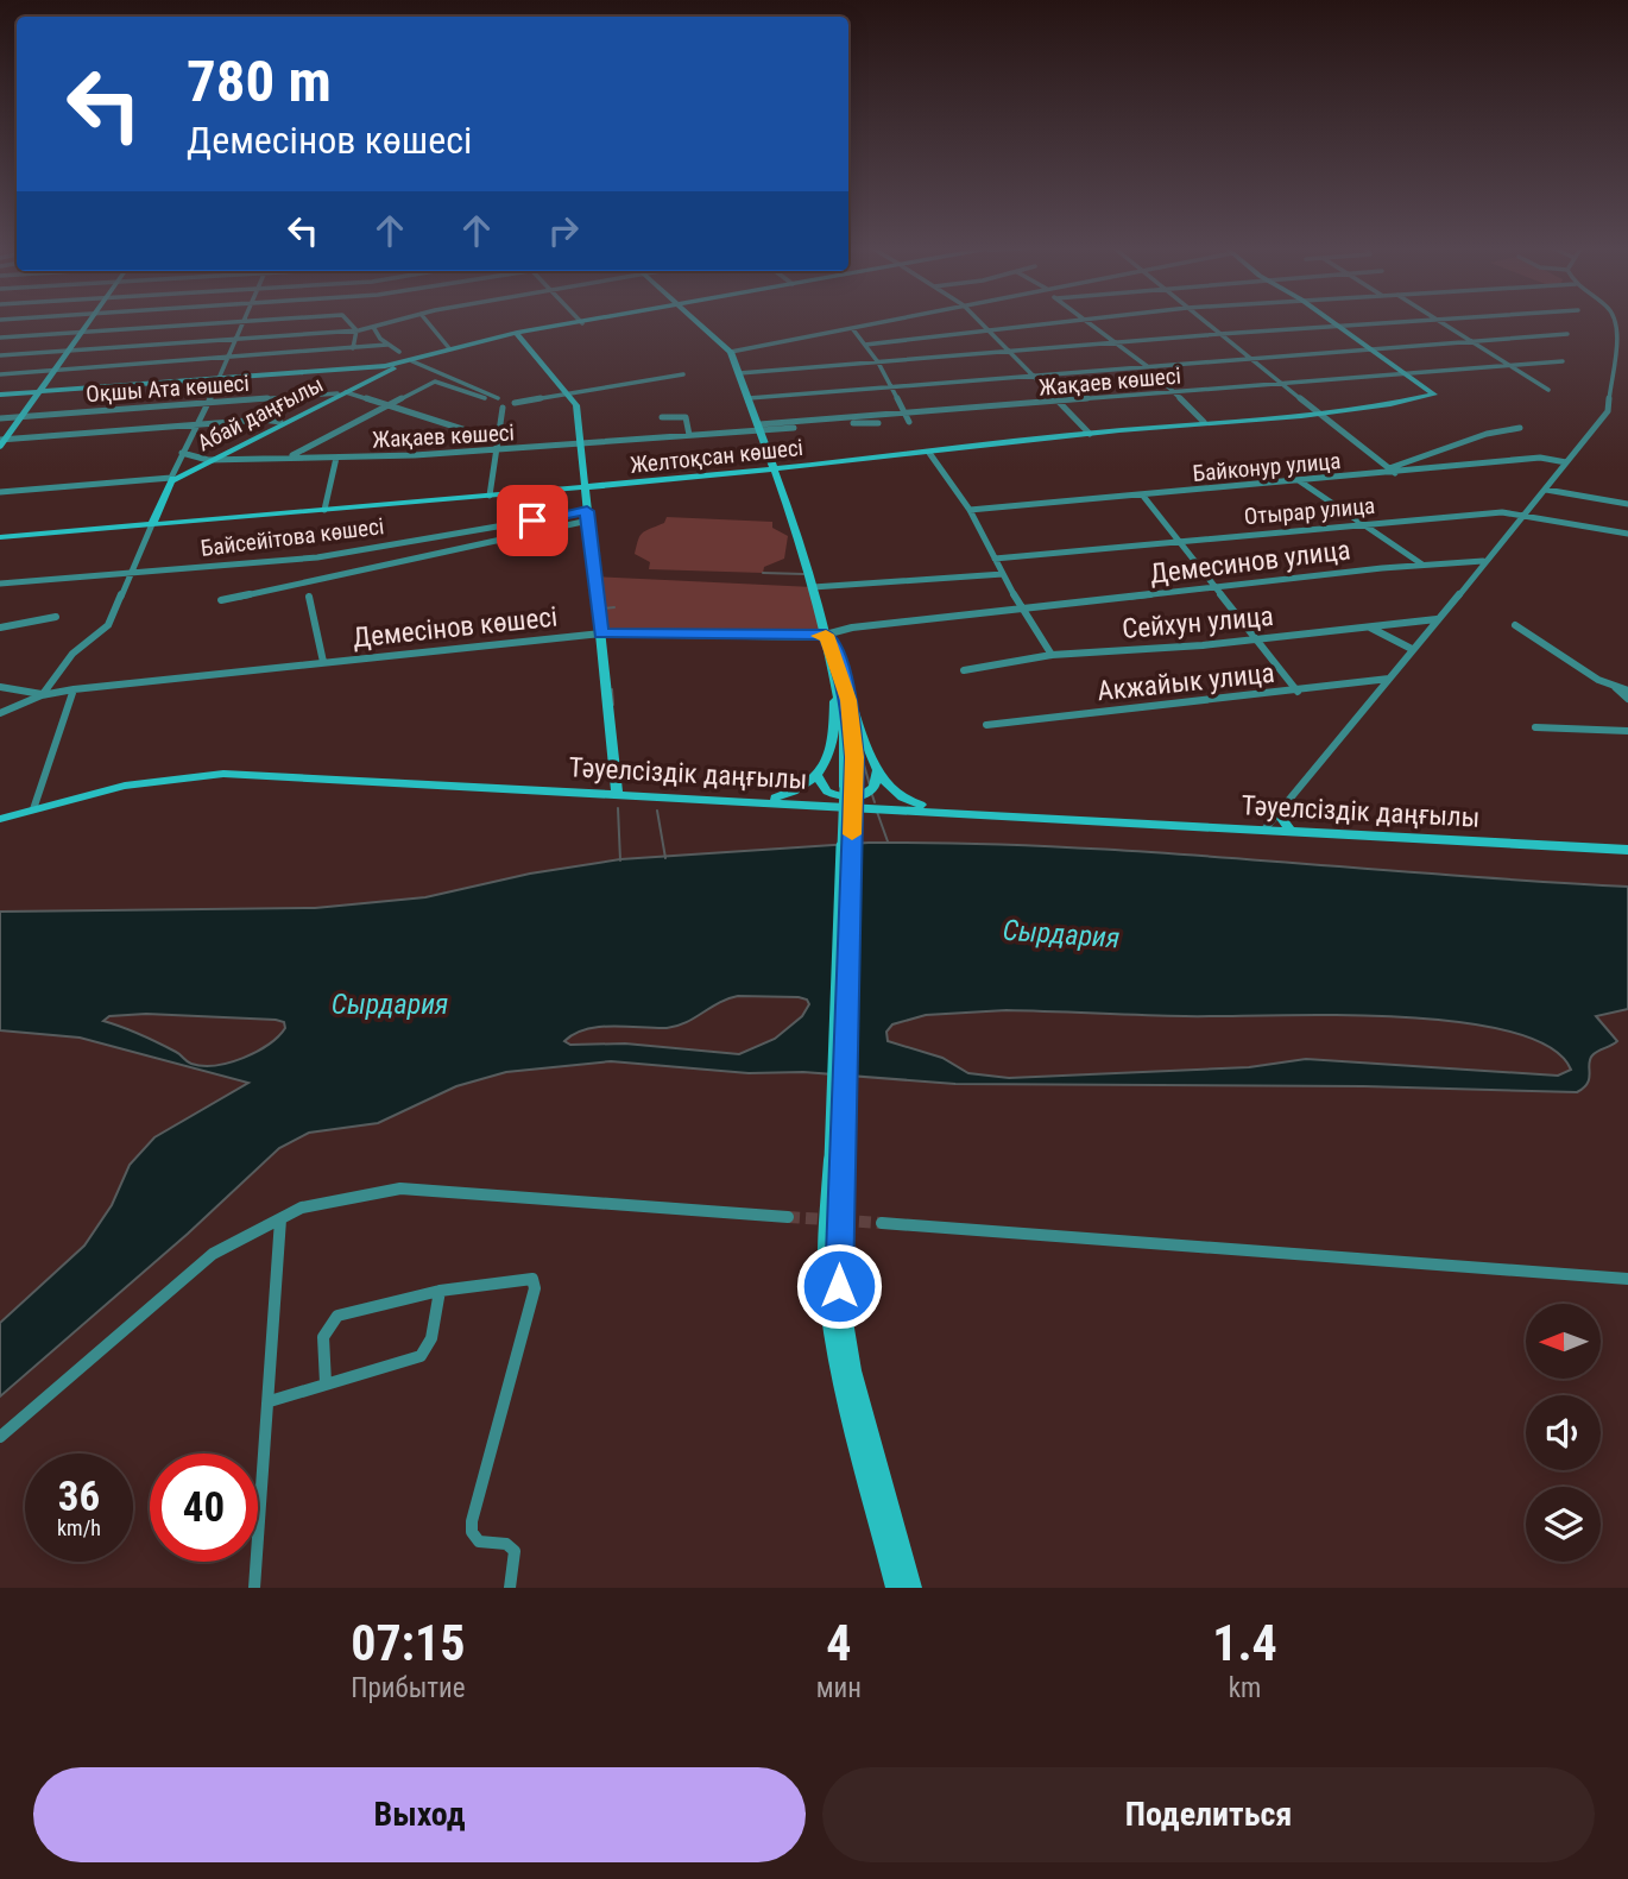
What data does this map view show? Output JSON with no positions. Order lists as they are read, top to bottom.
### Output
{
  "streets": {
    "street": [
      "Жақаев көшесі",
      "Оқшы Ата көшесі",
      "Абай даңғылы",
      "Желтоқсан көшесі",
      "Байконур улица",
      "Отырар улица",
      "Байсейітова көшесі",
      "Демесинов улица",
      "Сейхун улица",
      "Демесінов көшесі",
      "Акжайык улица",
      "Тәуелсіздік даңғылы"
    ]
  },
  "crossings": [
    ["Жақаев көшесі", "Абай даңғылы"],
    ["Жақаев көшесі", "Желтоқсан көшесі"],
    ["Оқшы Ата көшесі", "Абай даңғылы"],
    ["Демесинов улица", "Демесінов көшесі"]
  ],
  "water": ["Сырдария"],
  "north": "left",
  "page": {
    "turn": ["780 m", "Демесінов көшесі"],
    "speed": "36 km/h",
    "limit": "40",
    "eta": [
      "07:15",
      "Прибытие",
      "4",
      "мин",
      "1.4",
      "km"
    ],
    "buttons": ["Выход", "Поделиться"]
  }
}
